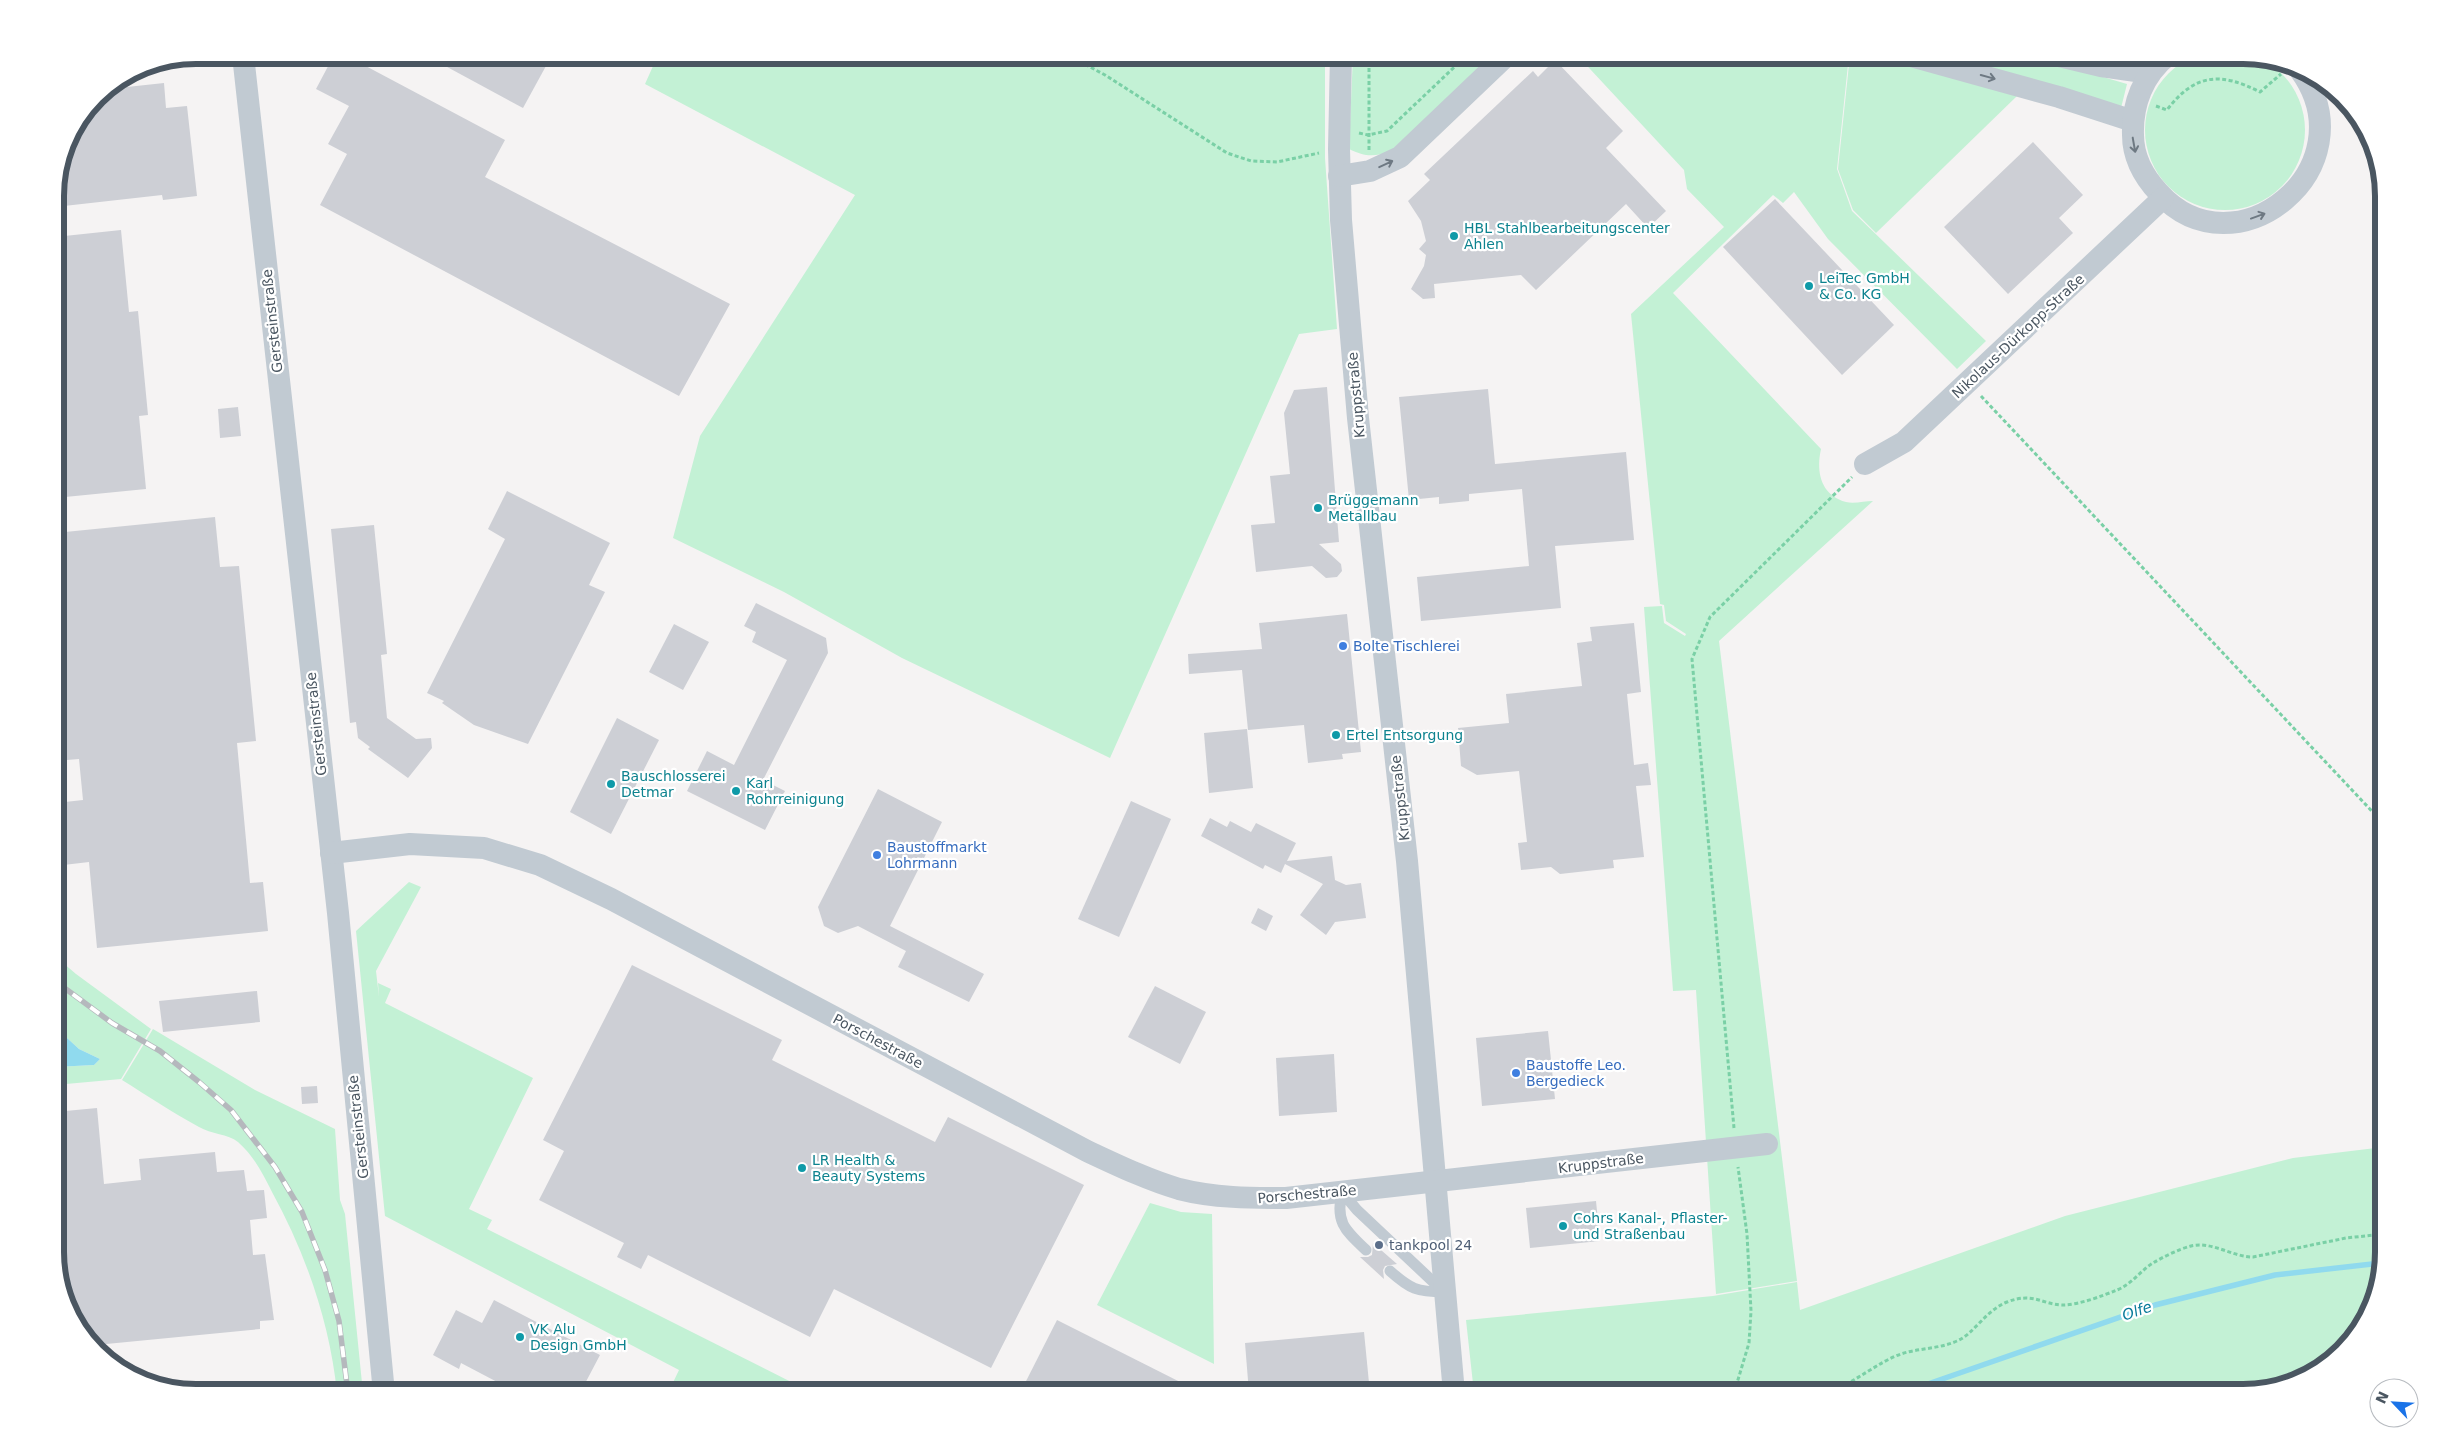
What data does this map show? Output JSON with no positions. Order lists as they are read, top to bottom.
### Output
{
  "streets": {
    "street": [
      "Gersteinstraße",
      "Nikolaus-Dürkopp-Straße",
      "Kruppstraße",
      "Porschestraße"
    ]
  },
  "crossings": [
    ["Gersteinstraße", "Porschestraße"],
    ["Kruppstraße", "Porschestraße"]
  ],
  "water": ["Olfe"],
  "places": [
    "HBL Stahlbearbeitungscenter Ahlen",
    "LeiTec GmbH & Co. KG",
    "Brüggemann Metallbau",
    "Bolte Tischlerei",
    "Ertel Entsorgung",
    "Bauschlosserei Detmar",
    "Karl Rohrreinigung",
    "Baustoffmarkt Lohrmann",
    "Baustoffe Leo. Bergedieck",
    "LR Health & Beauty Systems",
    "Cohrs Kanal-, Pflaster- und Straßenbau",
    "tankpool 24",
    "VK Alu Design GmbH"
  ],
  "north": "top left"
}
